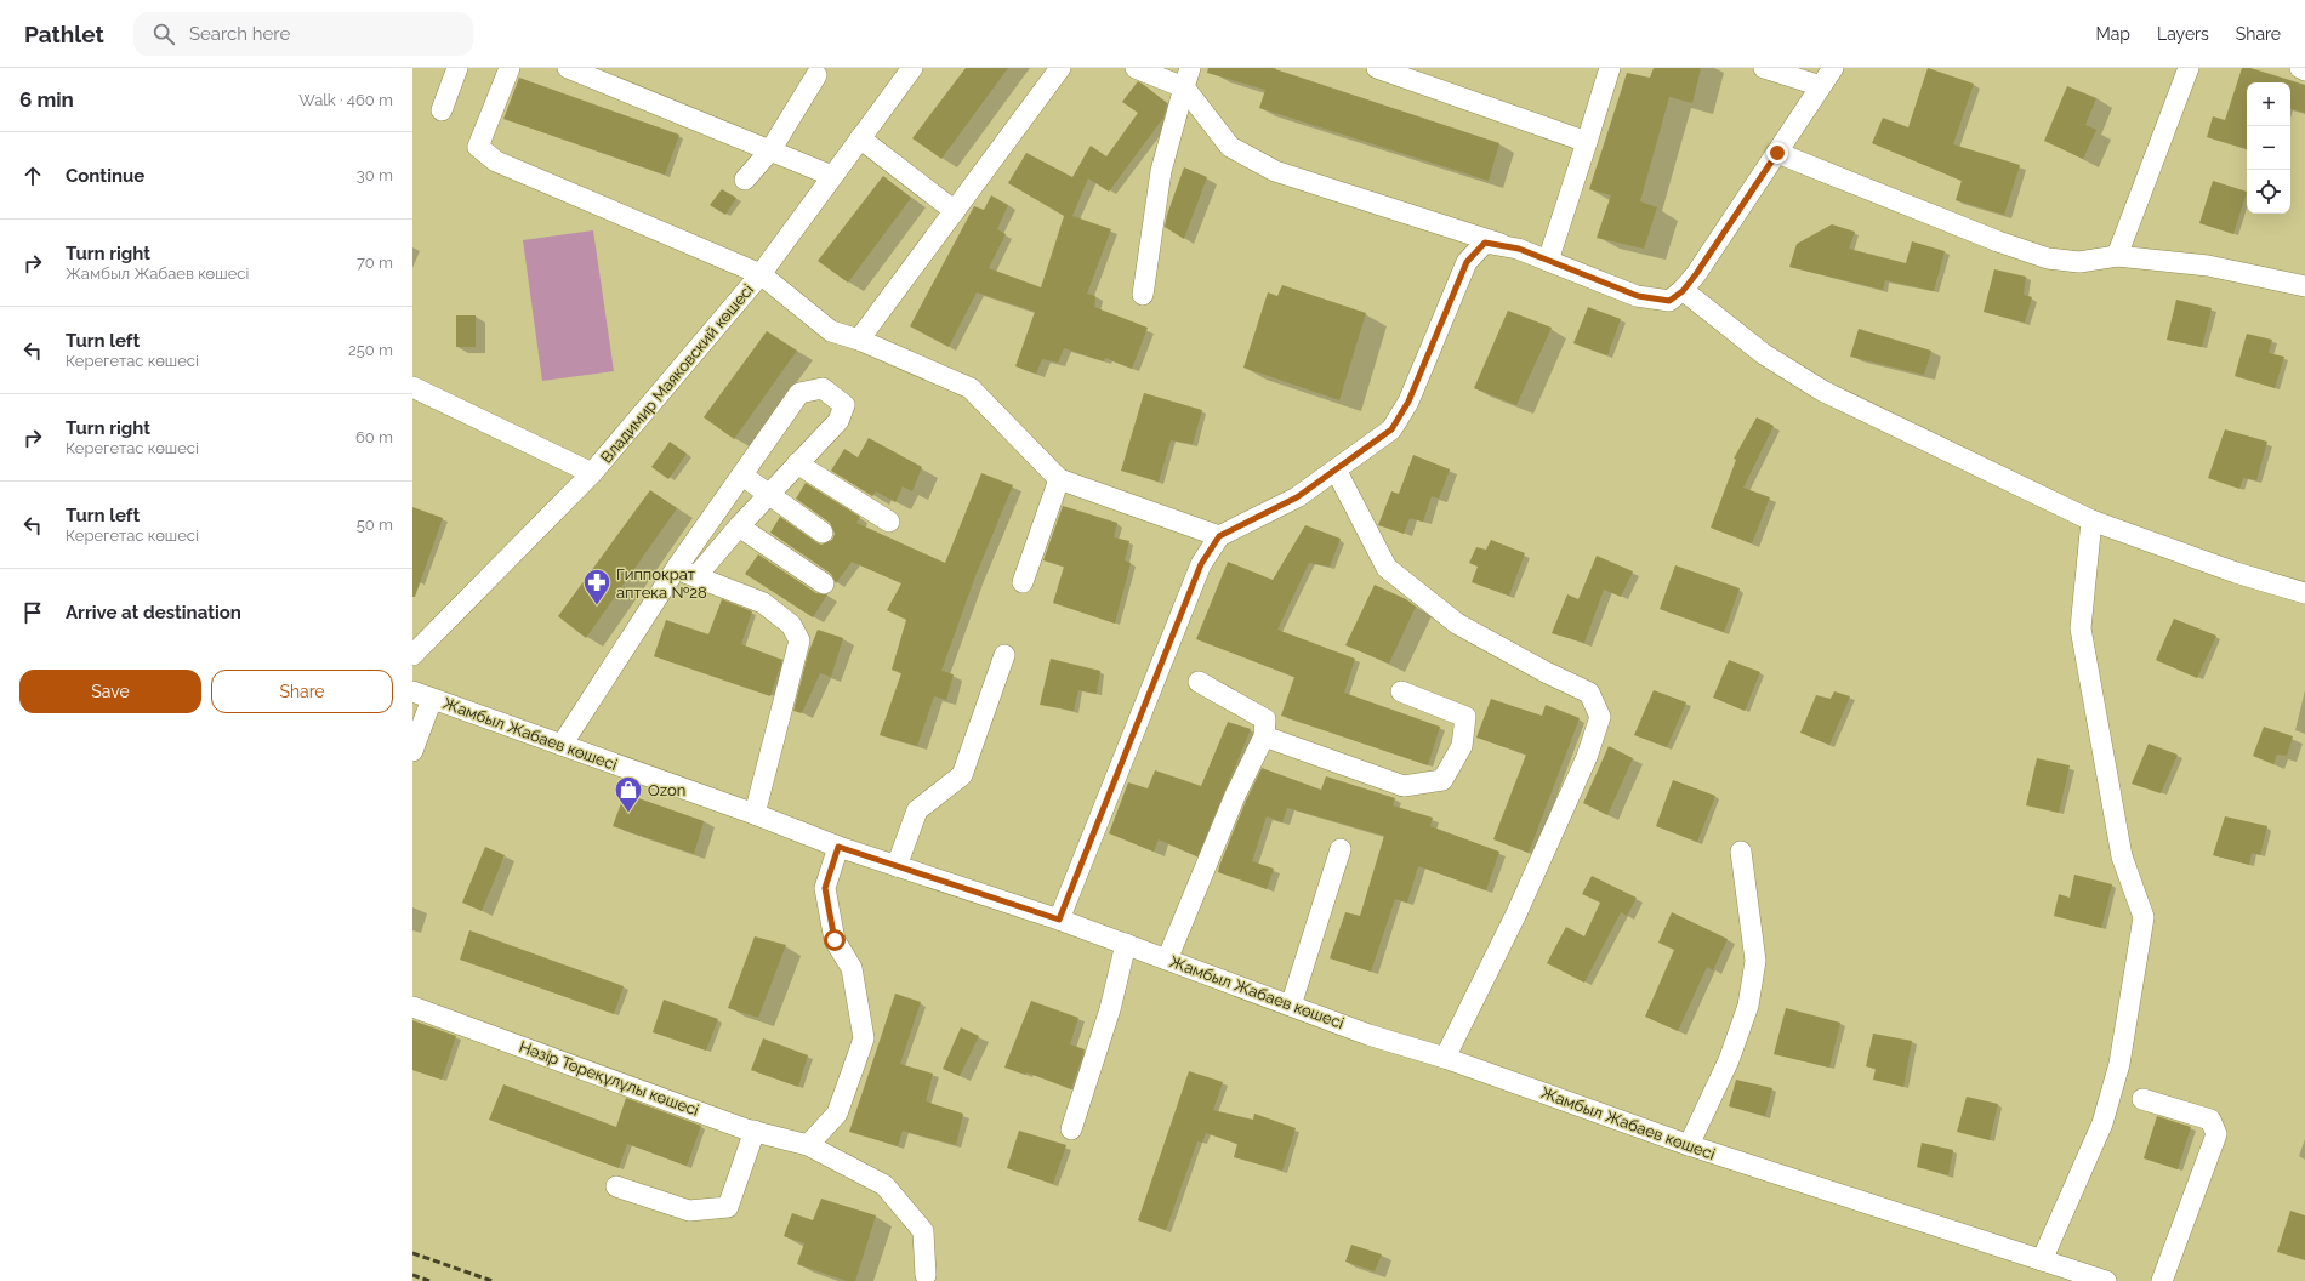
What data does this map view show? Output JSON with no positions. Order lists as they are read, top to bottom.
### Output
{
  "streets": {
    "street": ["Владимир Маяковский көшесі", "Жамбыл Жабаев көшесі", "Нәзір Төреқұлұлы көшесі"]
  },
  "places": {
    "pharmacy": ["Гиппократ аптека №28"],
    "shop": ["Ozon"]
  },
  "page": {
    "header": "Pathlet",
    "search": "Search here",
    "nav": ["Map", "Layers", "Share"],
    "heading": ["6 min", "Walk · 460 m"],
    "map_buttons": ["+", "−"],
    "list": [
      ["Continue", "30 m"],
      ["Turn right", "Жамбыл Жабаев көшесі", "70 m"],
      ["Turn left", "Керегетас көшесі", "250 m"],
      ["Turn right", "Керегетас көшесі", "60 m"],
      ["Turn left", "Керегетас көшесі", "50 m"],
      "Arrive at destination"
    ],
    "buttons": ["Save", "Share"]
  }
}
